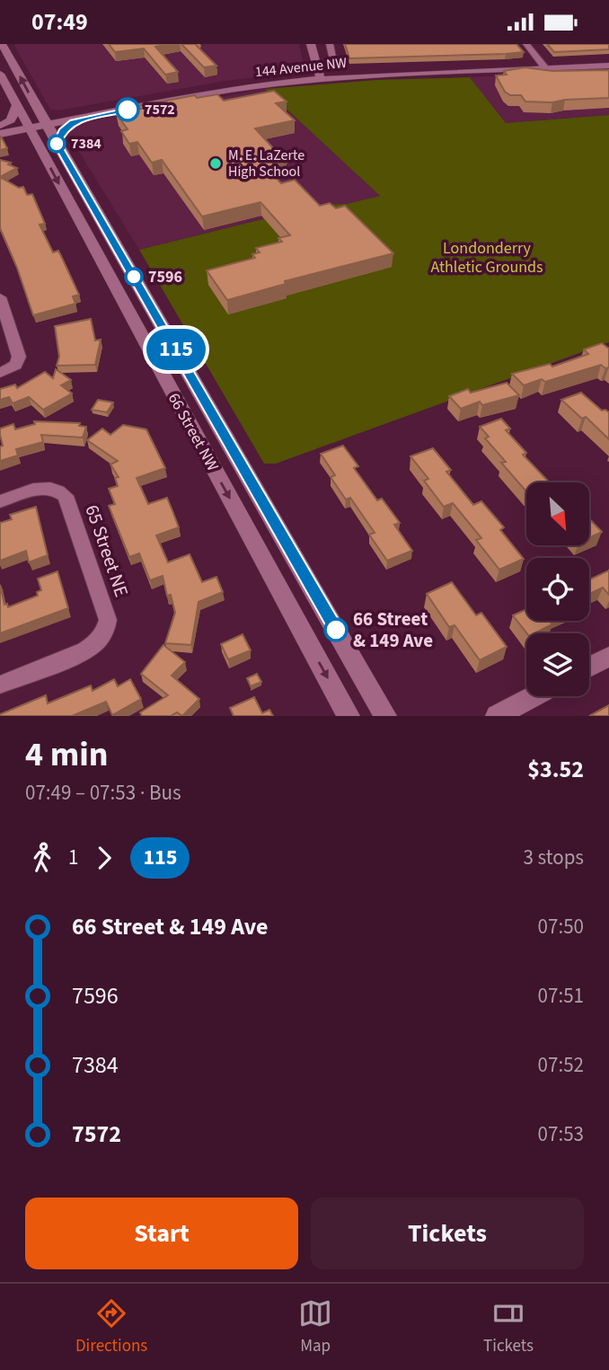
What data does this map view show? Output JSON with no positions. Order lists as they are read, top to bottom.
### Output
{
  "streets": {
    "main road": ["144 Avenue NW", "66 Street NW"],
    "street": ["65 Street NE"]
  },
  "crossings": [
    ["144 Avenue NW", "66 Street NW"]
  ],
  "parks": ["Londonderry Athletic Grounds"],
  "places": [
    "7572",
    "7384",
    "M. E. LaZerte High School",
    "7596",
    "66 Street & 149 Ave"
  ],
  "lines": ["bus line 115"],
  "north": "bottom right",
  "page": {
    "status": "07:49",
    "on_map": "115",
    "heading": ["4 min", "07:49 – 07:53 · Bus", "$3.52"],
    "legs": ["1", "115", "3 stops"],
    "list": [
      {
        "name": "66 Street & 149 Ave",
        "value": "07:50"
      },
      {
        "name": "7596",
        "value": "07:51"
      },
      {
        "name": "7384",
        "value": "07:52"
      },
      {
        "name": "7572",
        "value": "07:53"
      }
    ],
    "buttons": ["Start", "Tickets"],
    "tabs": ["Directions", "Map", "Tickets"]
  }
}
